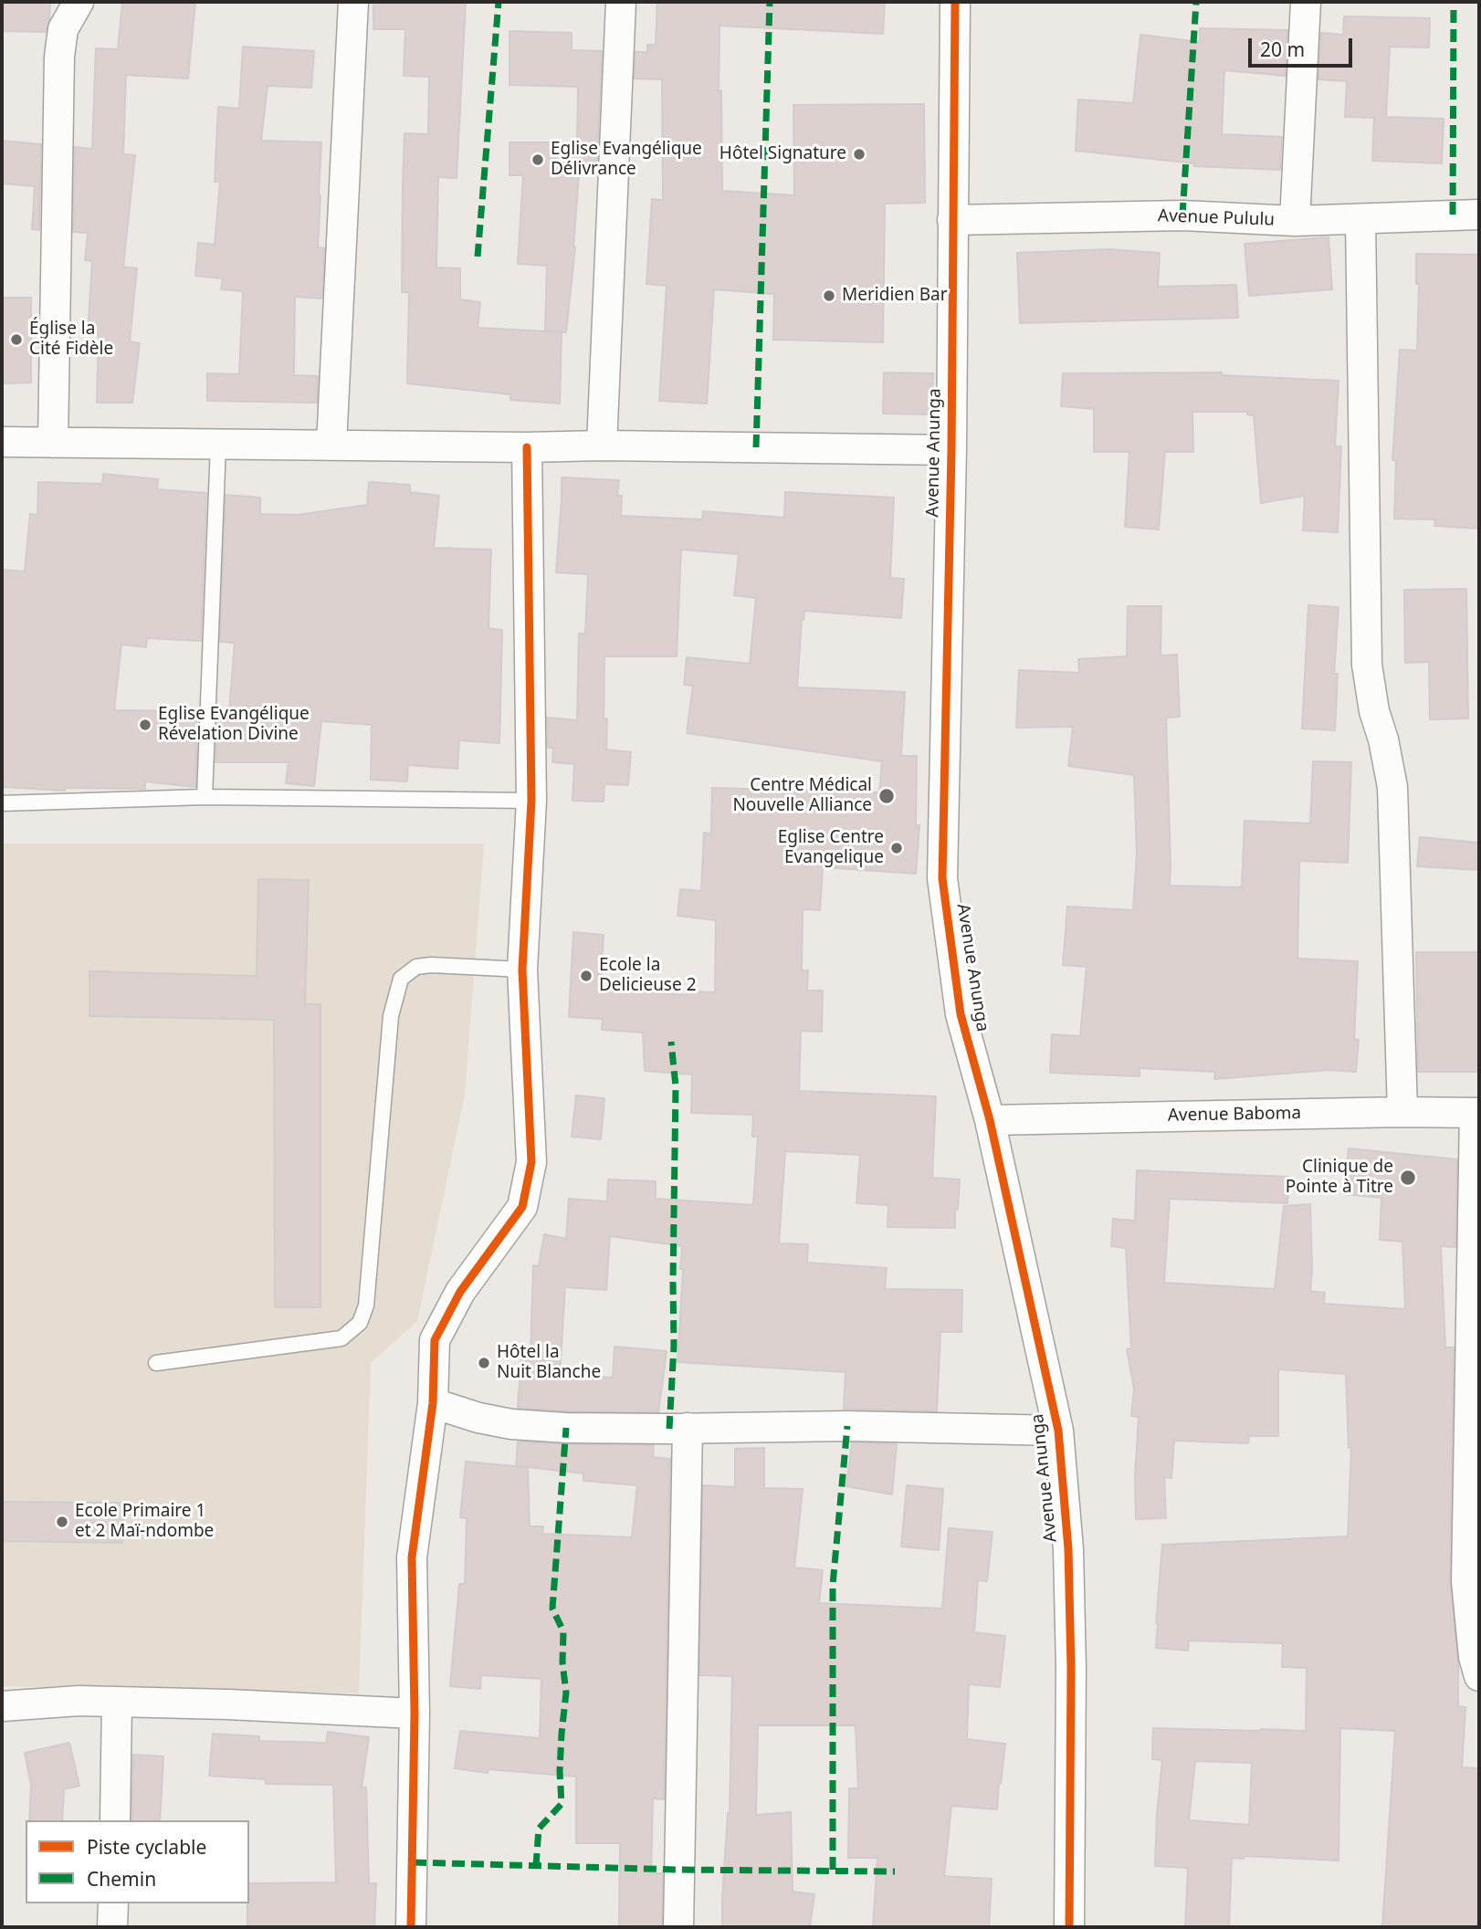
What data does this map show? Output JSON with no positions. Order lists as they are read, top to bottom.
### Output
{
  "streets": {
    "street": ["Avenue Pululu", "Avenue Anunga", "Avenue Baboma"]
  },
  "crossings": [
    ["Avenue Pululu", "Avenue Anunga"],
    ["Avenue Anunga", "Avenue Baboma"]
  ],
  "places": [
    "Hôtel Signature",
    "Eglise Evangélique Délivrance",
    "Meridien Bar",
    "Église la Cité Fidèle",
    "Eglise Evangélique Révelation Divine",
    "Centre Médical Nouvelle Alliance",
    "Eglise Centre Evangelique",
    "Ecole la Delicieuse 2",
    "Clinique de Pointe à Titre",
    "Hôtel la Nuit Blanche",
    "Ecole Primaire 1 et 2 Maï-ndombe"
  ],
  "legend": ["Piste cyclable", "Chemin"],
  "scale_bar": "20 m"
}
